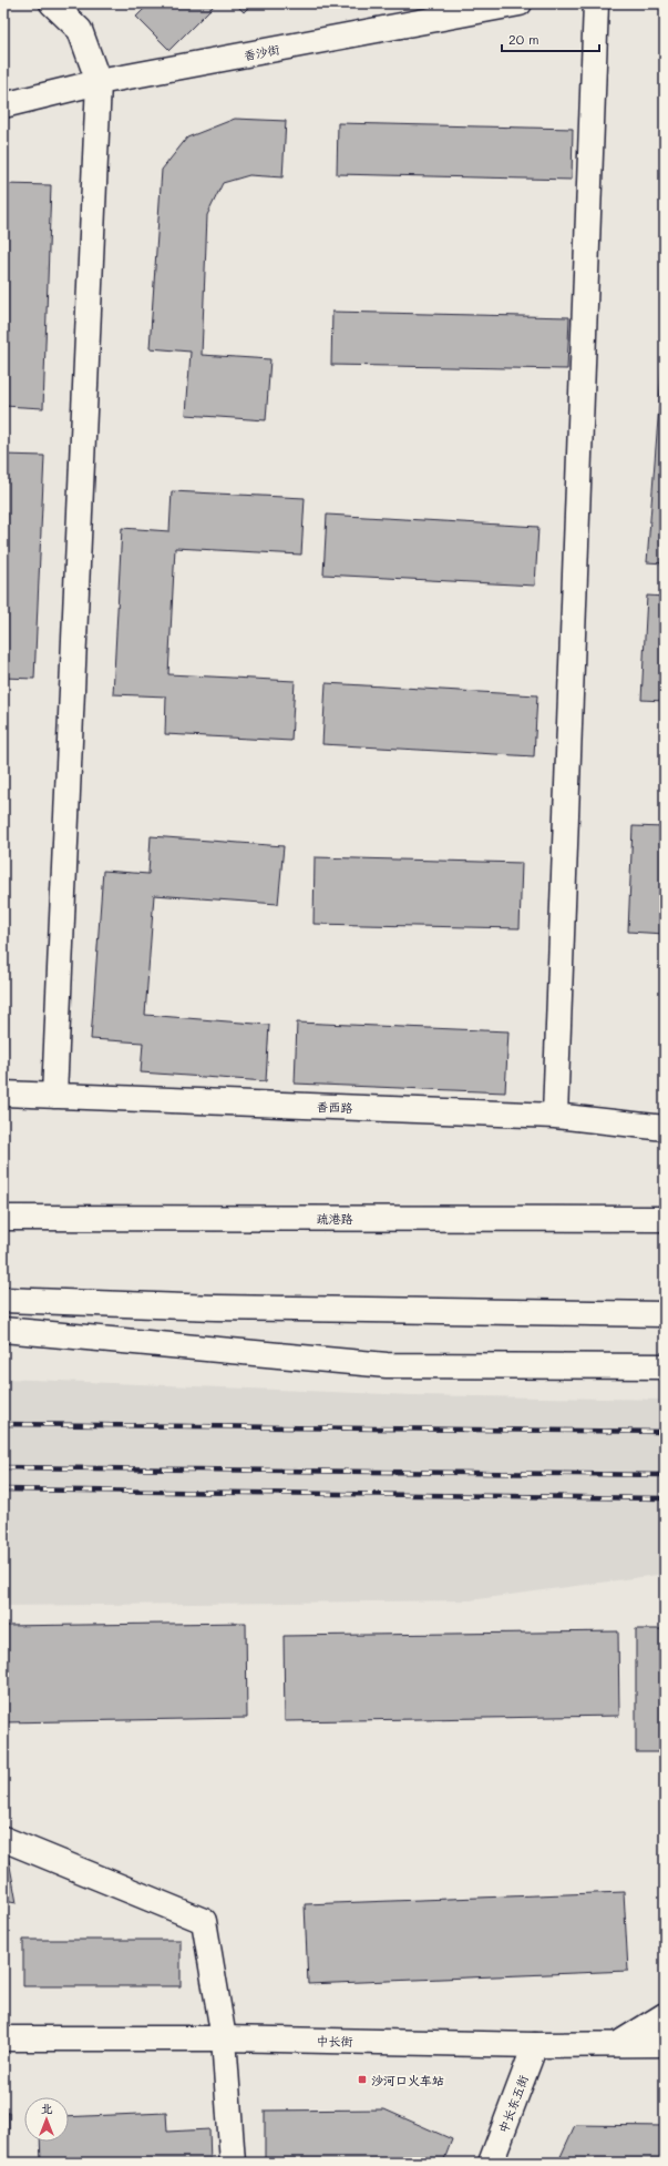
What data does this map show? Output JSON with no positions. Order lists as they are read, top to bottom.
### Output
{
  "streets": {
    "main road": [
      "香沙街",
      "香西路",
      "疏港路",
      "中长街",
      "中长东五街"
    ]
  },
  "crossings": [
    ["中长街", "中长东五街"]
  ],
  "places": {
    "transit": ["沙河口火车站"]
  },
  "scale_bar": "20 m",
  "north": "top"
}
